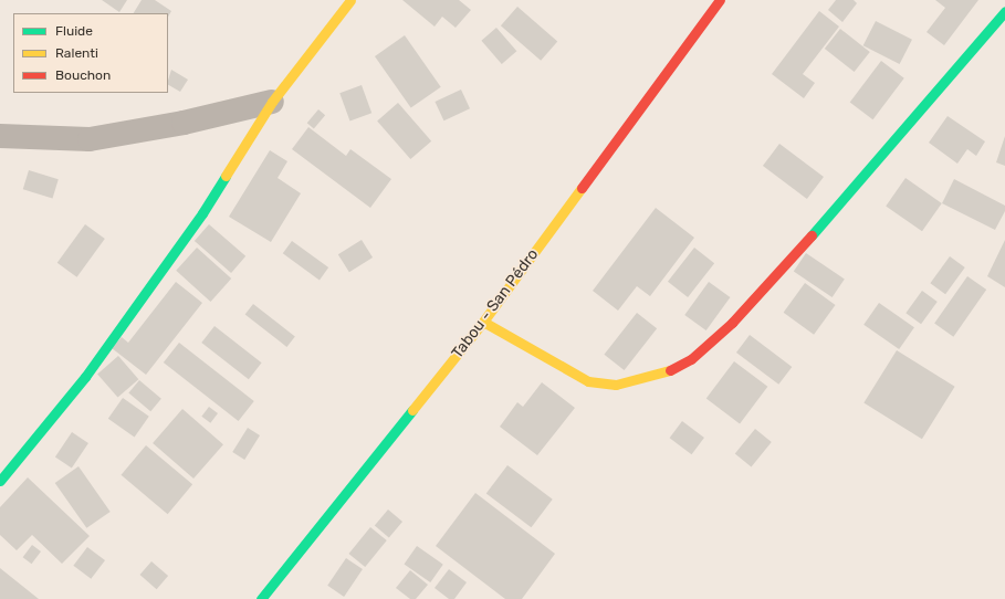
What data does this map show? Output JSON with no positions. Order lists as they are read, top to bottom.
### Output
{
  "streets": {
    "street": ["Tabou - San Pédro"]
  },
  "legend": ["Fluide", "Ralenti", "Bouchon"]
}
